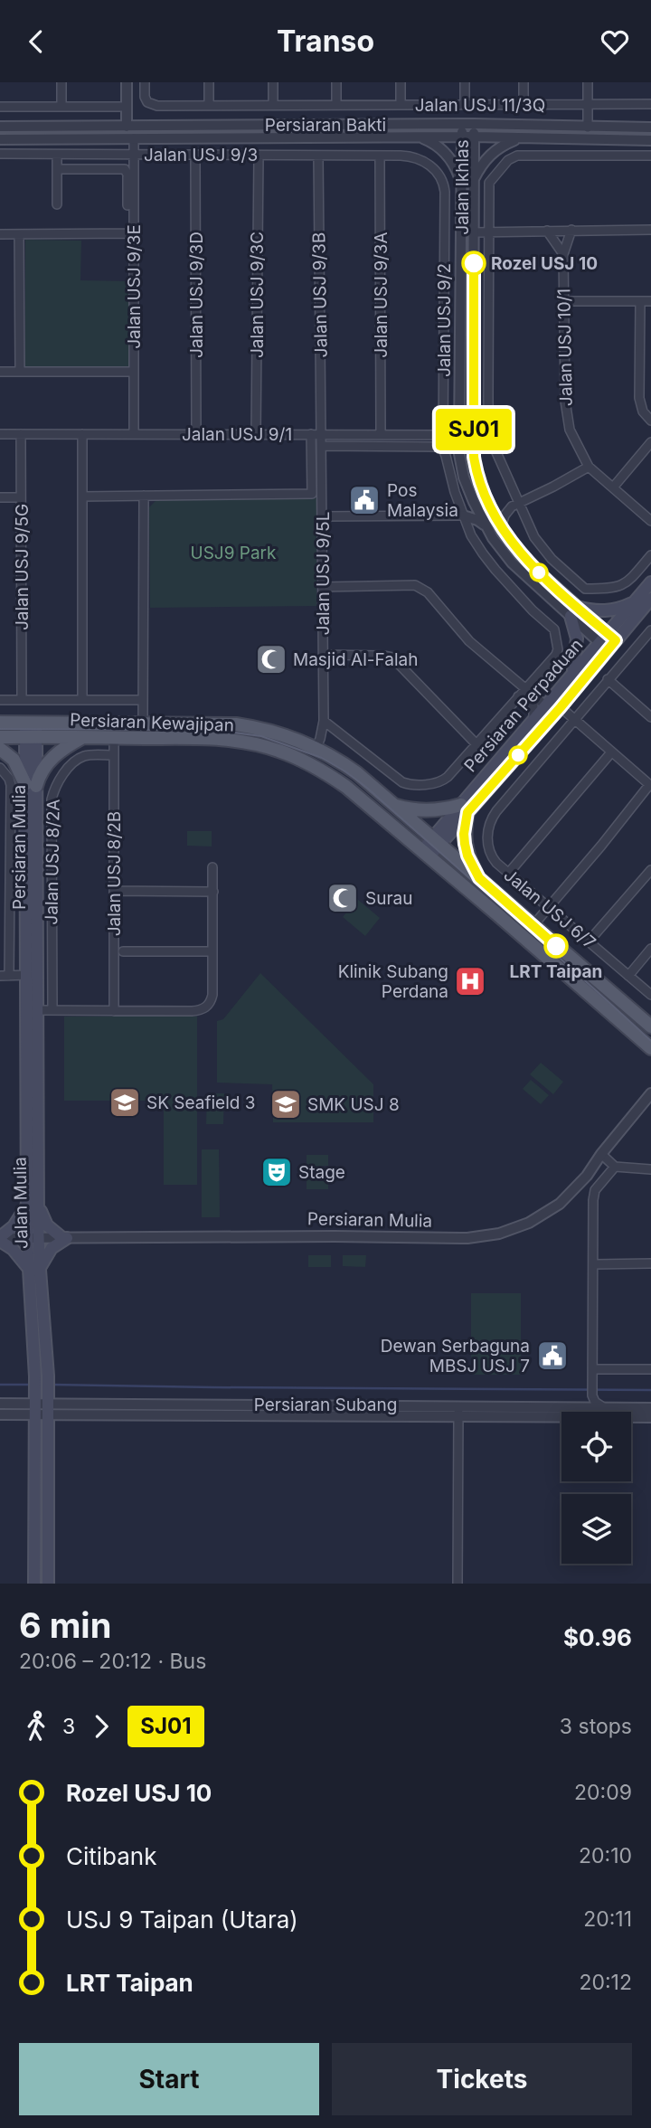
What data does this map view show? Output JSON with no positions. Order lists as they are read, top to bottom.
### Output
{
  "streets": {
    "main road": [
      "Persiaran Perpaduan",
      "Persiaran Kewajipan",
      "Persiaran Mulia",
      "Jalan Mulia"
    ],
    "street": [
      "Jalan USJ 11/3Q",
      "Persiaran Bakti",
      "Jalan USJ 9/3",
      "Jalan Ikhlas",
      "Jalan USJ 9/3E",
      "Jalan USJ 9/3D",
      "Jalan USJ 9/3C",
      "Jalan USJ 9/3B",
      "Jalan USJ 9/3A",
      "Jalan USJ 9/2",
      "Jalan USJ 10/1",
      "Jalan USJ 9/1",
      "Jalan USJ 9/5G",
      "Jalan USJ 9/5L",
      "Jalan USJ 8/2A",
      "Jalan USJ 8/2B",
      "Jalan USJ 6/7",
      "Persiaran Subang"
    ]
  },
  "crossings": [
    ["Persiaran Bakti", "Jalan Ikhlas"],
    ["Persiaran Bakti", "Jalan USJ 9/3E"],
    ["Jalan USJ 9/3", "Jalan USJ 9/3E"],
    ["Jalan USJ 9/3", "Jalan USJ 9/3D"],
    ["Jalan USJ 9/3", "Jalan USJ 9/3C"],
    ["Jalan USJ 9/3", "Jalan USJ 9/3B"],
    ["Jalan USJ 9/3", "Jalan USJ 9/3A"],
    ["Jalan USJ 9/3", "Jalan USJ 9/2"],
    ["Jalan Ikhlas", "Jalan USJ 9/1"],
    ["Jalan Ikhlas", "Persiaran Perpaduan"],
    ["Jalan USJ 9/3E", "Jalan USJ 9/1"],
    ["Jalan USJ 9/3D", "Jalan USJ 9/1"],
    ["Jalan USJ 9/3C", "Jalan USJ 9/1"],
    ["Jalan USJ 9/3B", "Jalan USJ 9/1"],
    ["Jalan USJ 9/3B", "Jalan USJ 9/5L"],
    ["Jalan USJ 9/3A", "Jalan USJ 9/1"],
    ["Jalan USJ 9/2", "Jalan USJ 9/1"],
    ["Jalan USJ 9/1", "Jalan USJ 9/5G"],
    ["Jalan USJ 9/1", "Jalan USJ 9/5L"],
    ["Jalan USJ 9/5L", "Persiaran Kewajipan"],
    ["Persiaran Perpaduan", "Persiaran Kewajipan"],
    ["Persiaran Kewajipan", "Persiaran Mulia"],
    ["Persiaran Kewajipan", "Jalan USJ 8/2B"],
    ["Persiaran Mulia", "Jalan Mulia"],
    ["Jalan USJ 8/2A", "Jalan USJ 8/2B"],
    ["Jalan Mulia", "Persiaran Subang"]
  ],
  "parks": ["USJ9 Park"],
  "places": {
    "other": ["Rozel USJ 10", "LRT Taipan"],
    "public building": ["Pos Malaysia", "Dewan Serbaguna MBSJ USJ 7"],
    "mosque": ["Masjid Al-Falah", "Surau"],
    "hospital": ["Klinik Subang Perdana"],
    "school or university": ["SK Seafield 3", "SMK USJ 8"],
    "theatre": ["Stage"]
  },
  "lines": ["bus line SJ01"],
  "page": {
    "header": "Transo",
    "on_map": "SJ01",
    "heading": ["6 min", "20:06 – 20:12 · Bus", "$0.96"],
    "legs": ["3", "SJ01", "3 stops"],
    "list": [
      {
        "name": "Rozel USJ 10",
        "value": "20:09"
      },
      {
        "name": "Citibank",
        "value": "20:10"
      },
      {
        "name": "USJ 9 Taipan (Utara)",
        "value": "20:11"
      },
      {
        "name": "LRT Taipan",
        "value": "20:12"
      }
    ],
    "buttons": ["Start", "Tickets"]
  }
}
